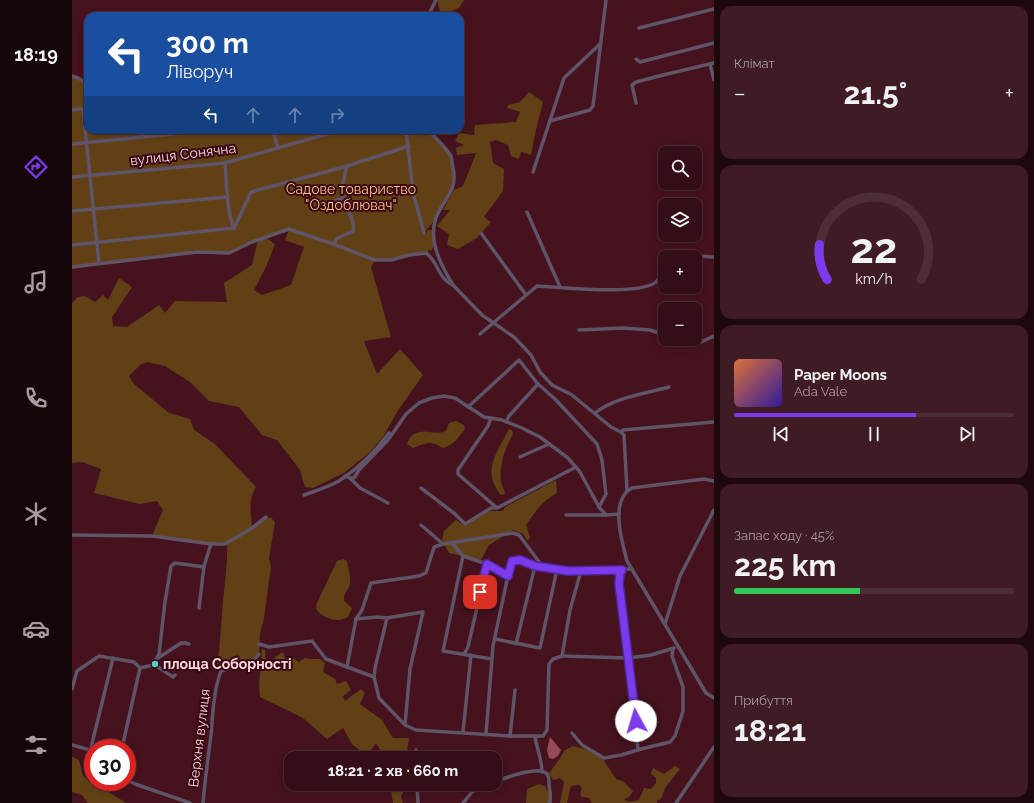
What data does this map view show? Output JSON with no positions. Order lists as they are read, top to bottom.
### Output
{
  "streets": {
    "street": ["вулиця Сонячна", "Верхня вулиця"]
  },
  "parks": ["Садове товариство \"Оздоблювач\""],
  "places": ["площа Соборності"],
  "page": {
    "tabs": "18:19",
    "tile": [
      "Клімат",
      ["Запас ходу · 45%", "225 km"],
      ["Прибуття", "18:21"]
    ],
    "turn": ["300 m", "Ліворуч"],
    "heat": ["−", "21.5°", "+"],
    "map_buttons": ["+", "−"],
    "song": ["Paper Moons", "Ada Vale"],
    "limit": "30",
    "trip": "18:21 · 2 хв · 660 m",
    "gauge": ["22", "km/h"]
  }
}
